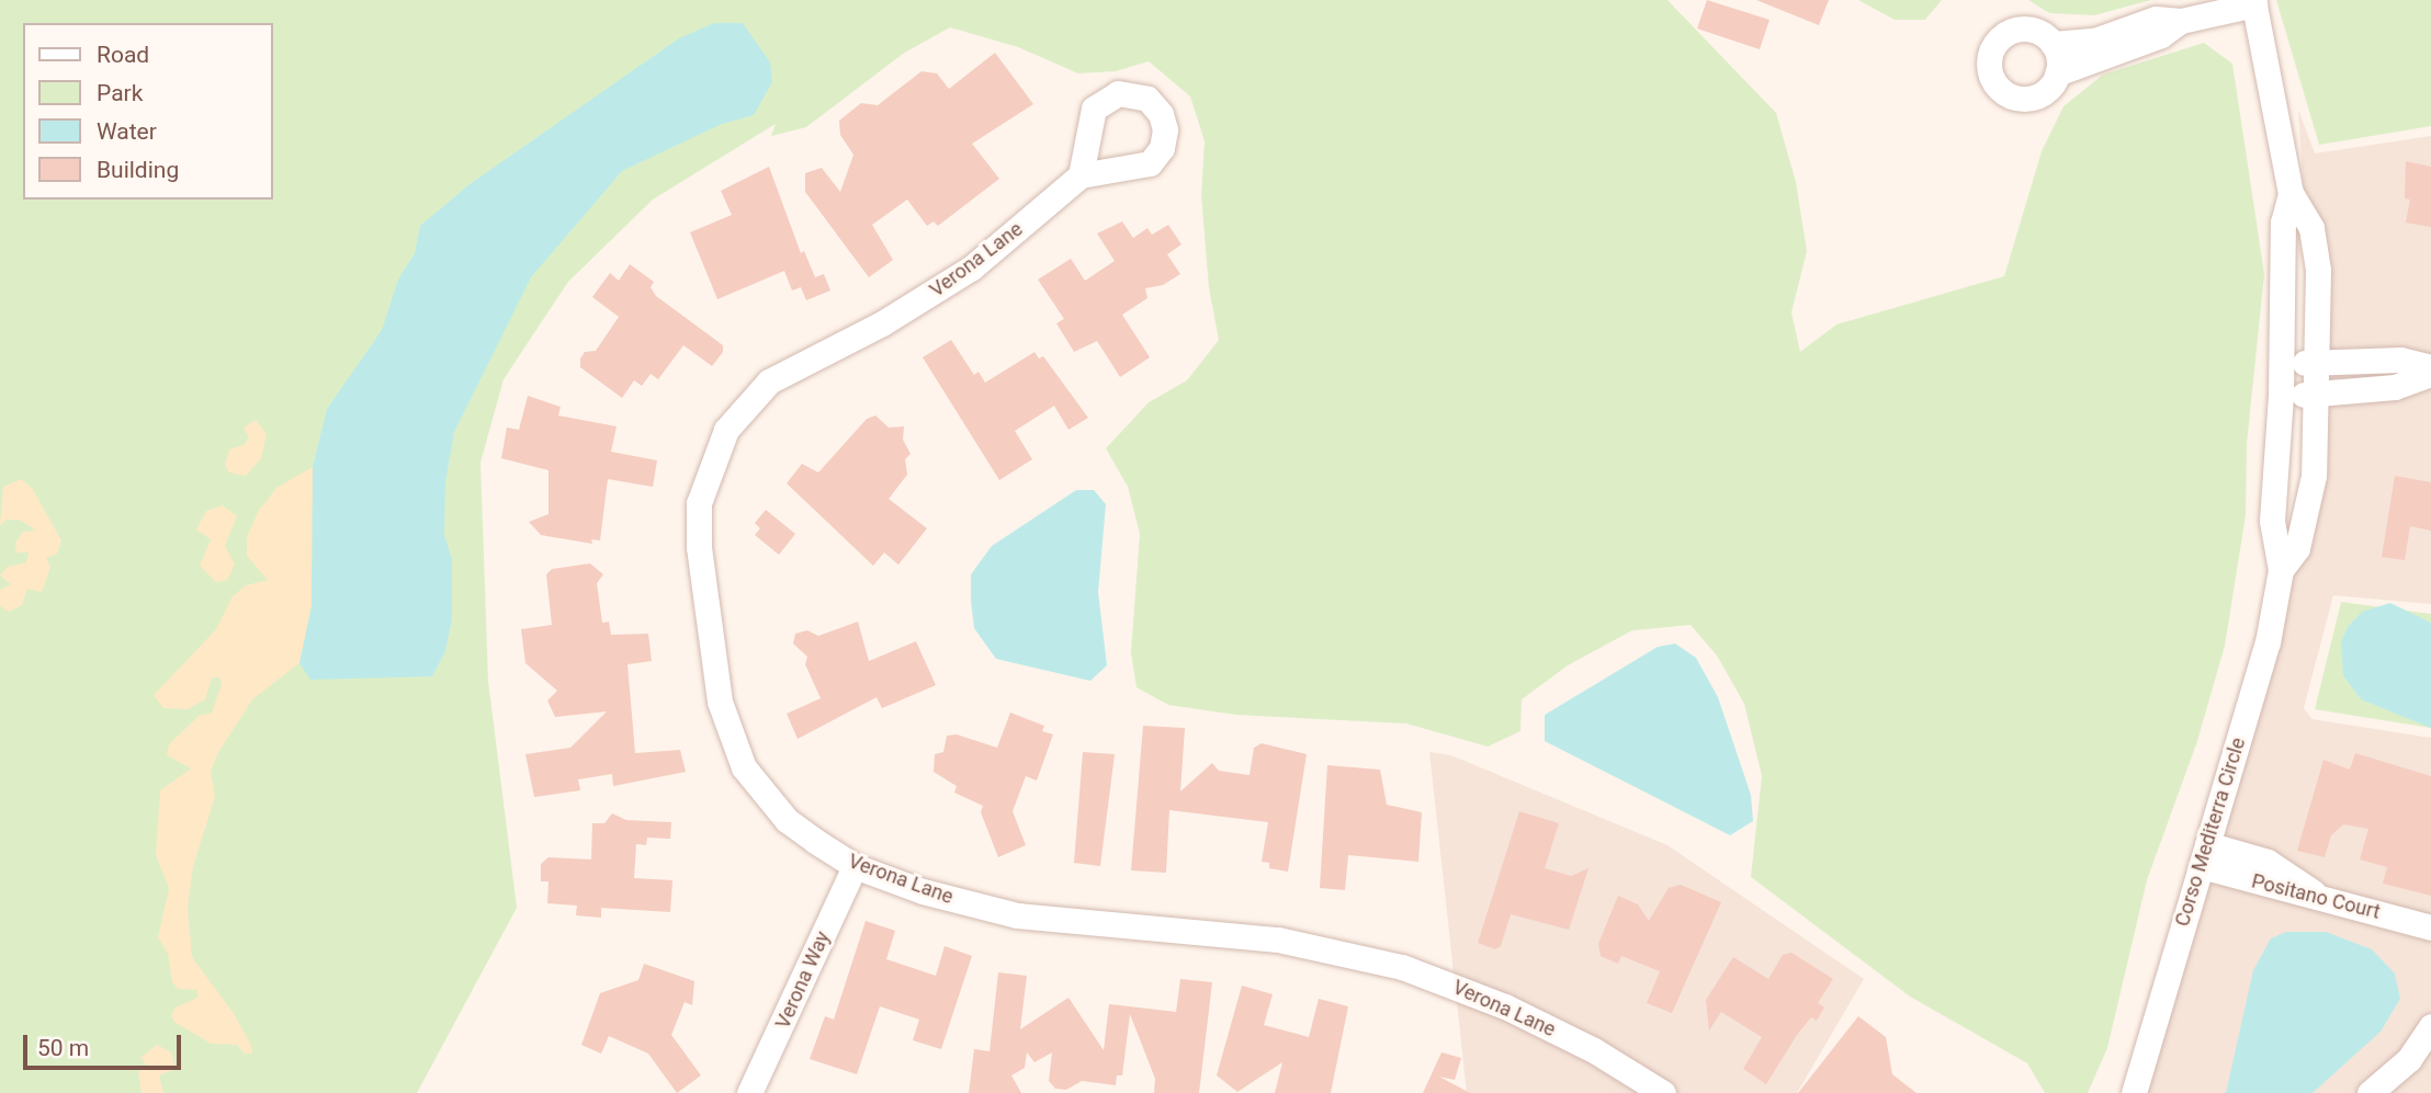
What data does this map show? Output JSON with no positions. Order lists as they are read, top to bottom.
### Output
{
  "streets": {
    "street": [
      "Verona Lane",
      "Corso Mediterra Circle",
      "Positano Court",
      "Verona Way"
    ]
  },
  "crossings": [
    ["Verona Lane", "Verona Way"],
    ["Corso Mediterra Circle", "Positano Court"]
  ],
  "legend": [
    "Road",
    "Park",
    "Water",
    "Building"
  ],
  "scale_bar": "50 m"
}
